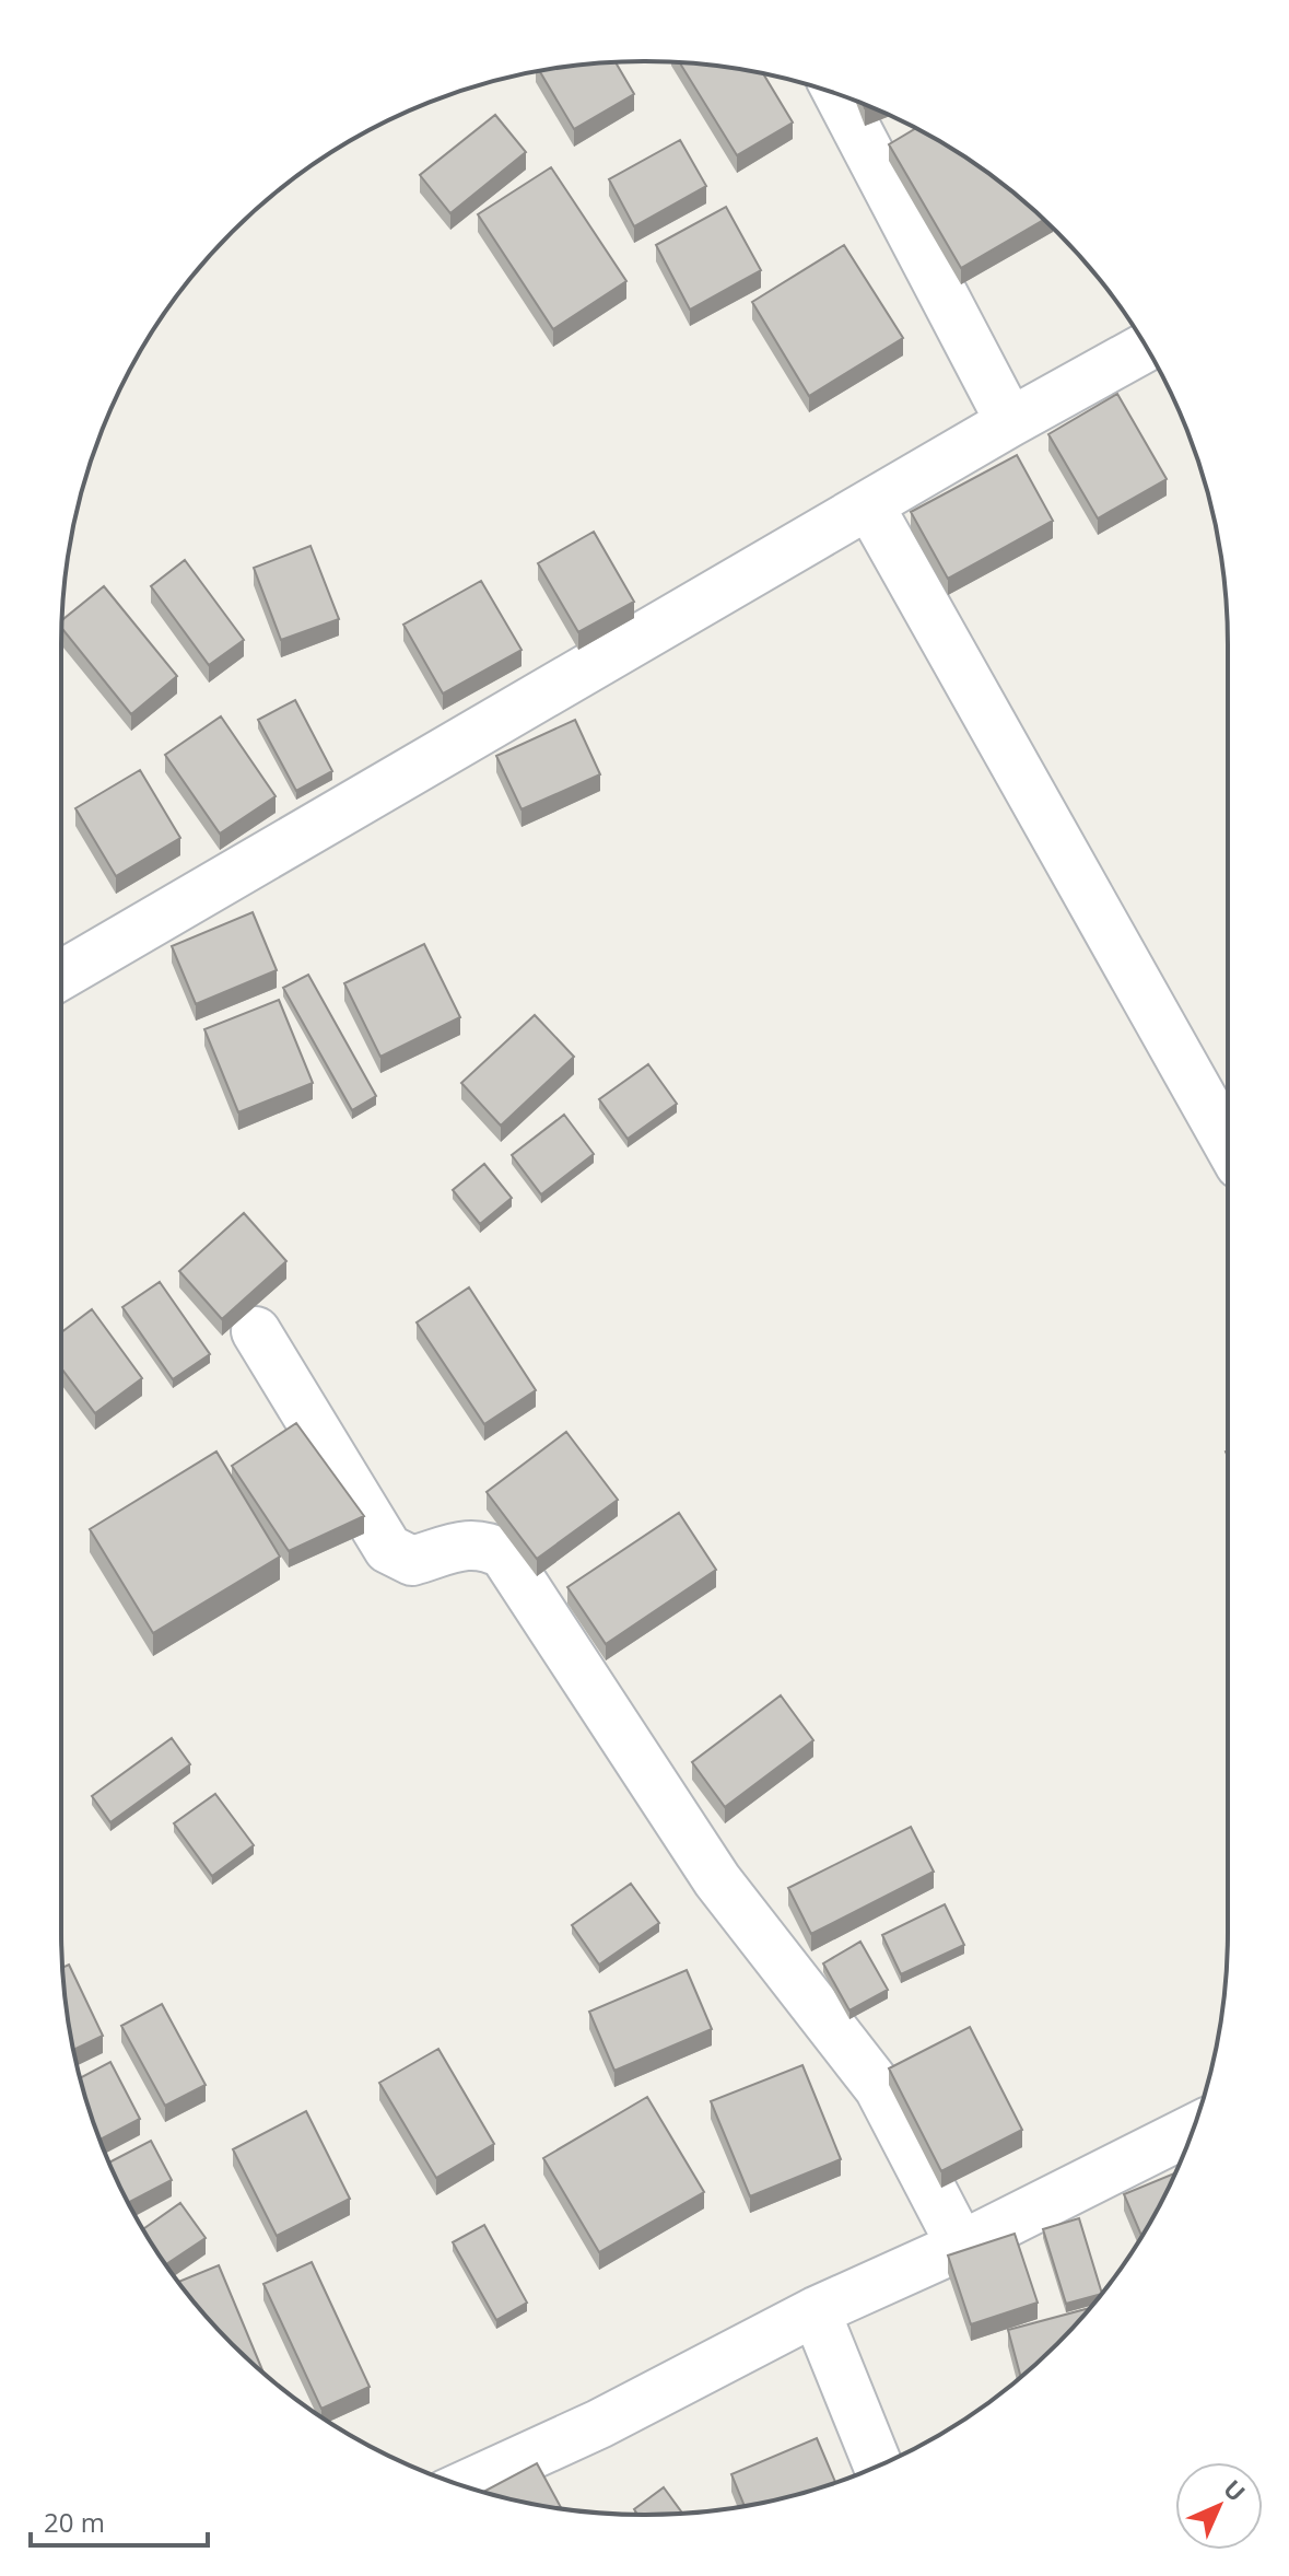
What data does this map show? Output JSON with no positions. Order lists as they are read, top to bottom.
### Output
{
  "scale_bar": "20 m",
  "north": "top right"
}
